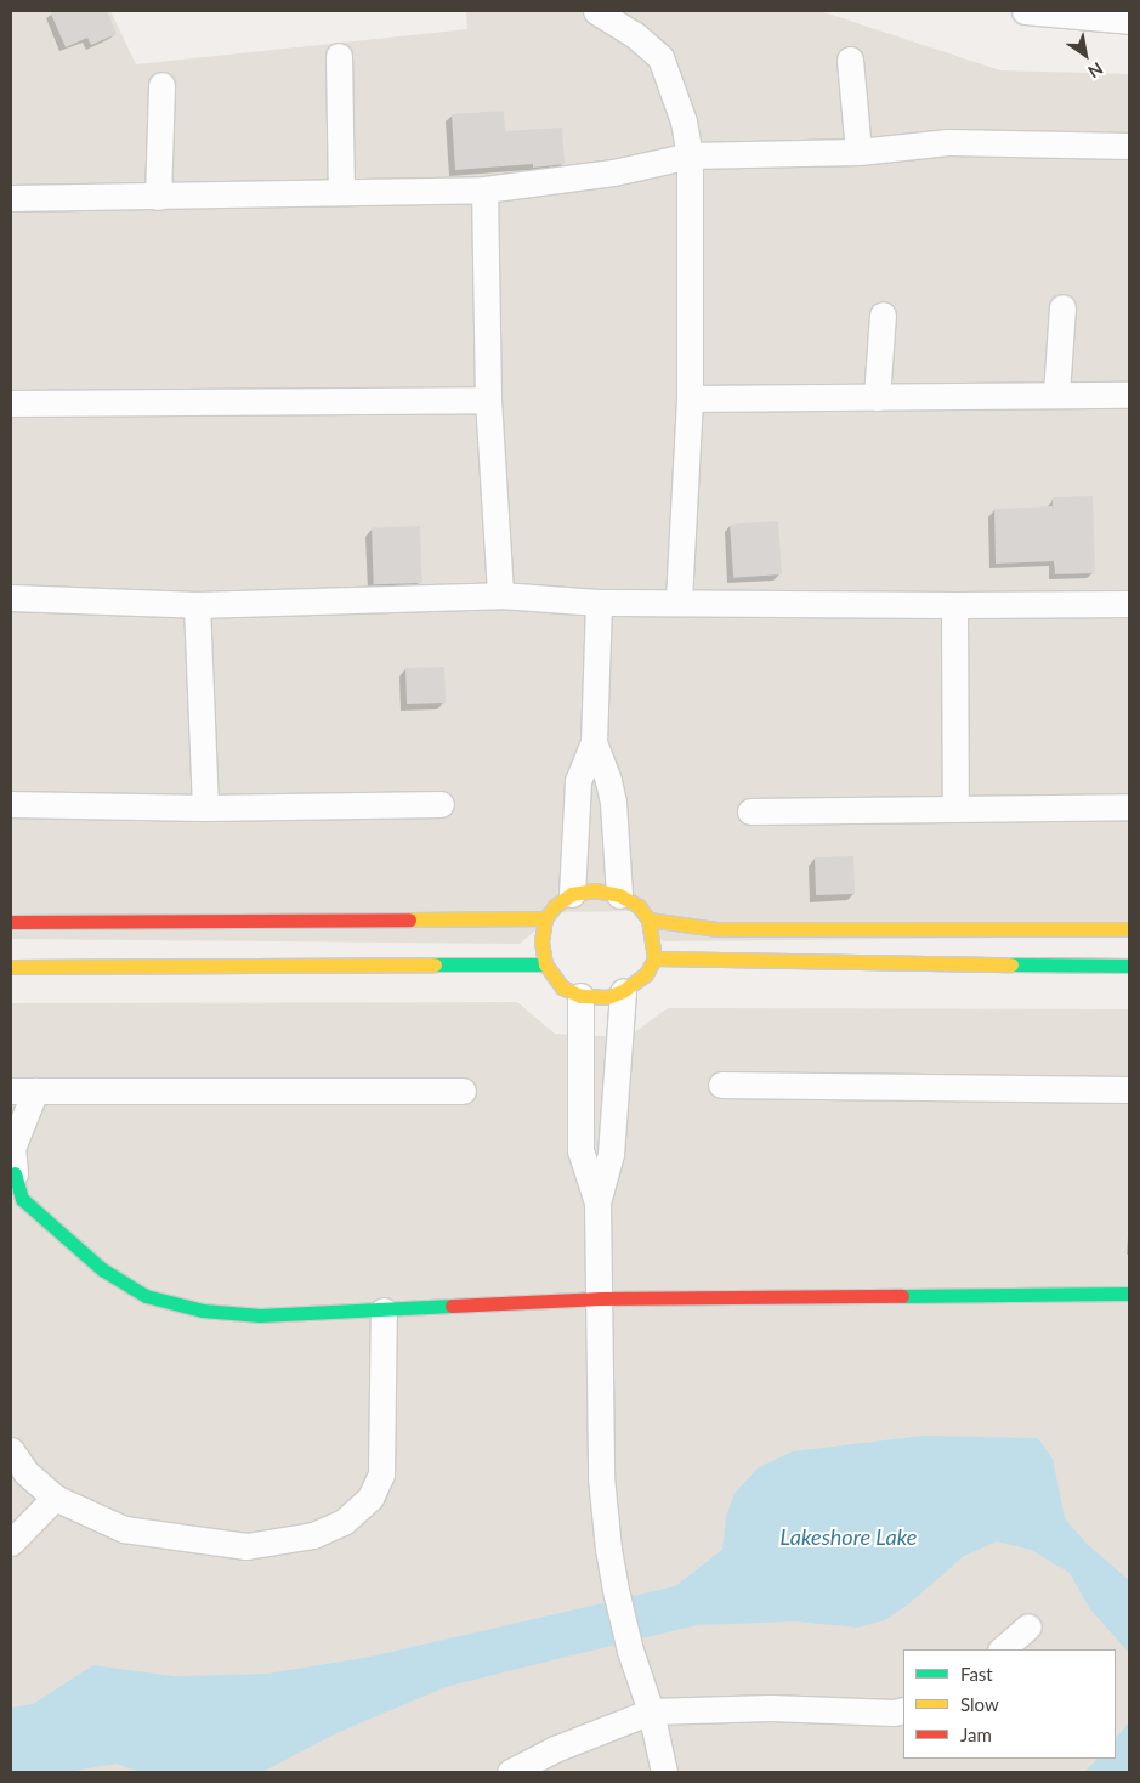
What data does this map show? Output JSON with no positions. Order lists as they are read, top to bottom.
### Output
{
  "water": ["Lakeshore Lake"],
  "legend": ["Fast", "Slow", "Jam"],
  "north": "bottom right"
}
